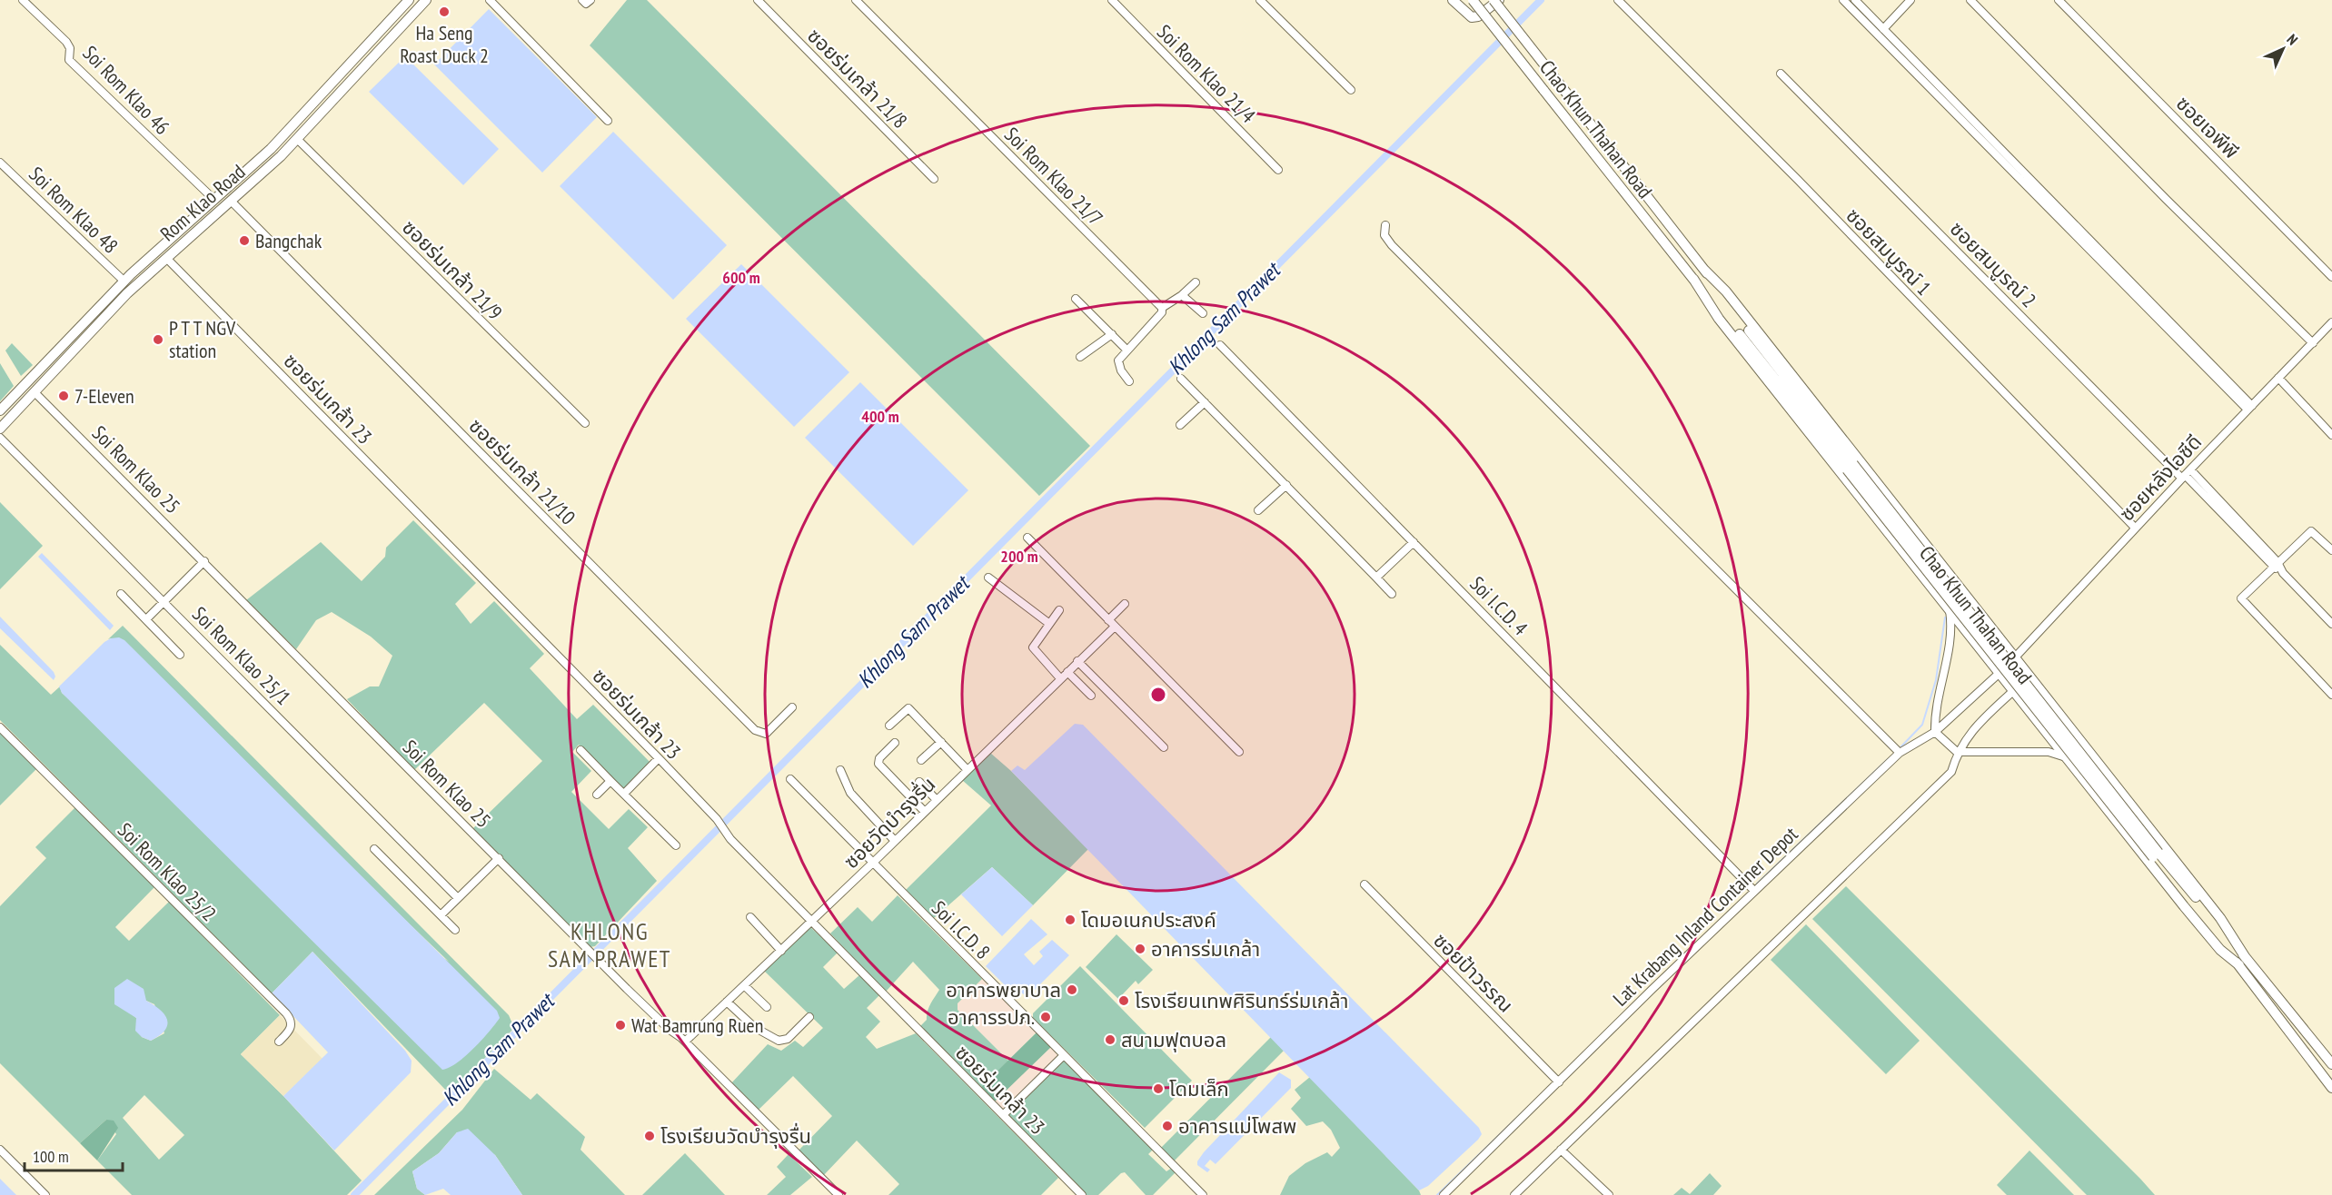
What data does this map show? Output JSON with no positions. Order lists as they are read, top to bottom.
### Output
{
  "streets": {
    "main road": ["Chao Khun Thahan Road", "Rom Klao Road"],
    "street": [
      "Soi Rom Klao 21/4",
      "ซอยร่มเกล้า 21/8",
      "Soi Rom Klao 46",
      "ซอยเจพีพี",
      "Soi Rom Klao 21/7",
      "Soi Rom Klao 48",
      "ซอยสมบูรณ์ 1",
      "ซอยสมบูรณ์ 2",
      "ซอยร่มเกล้า 21/9",
      "ซอยร่มเกล้า 23",
      "Soi Rom Klao 25",
      "ซอยร่มเกล้า 21/10",
      "ซอยหลังไอซีดี",
      "Soi I.C.D. 4",
      "Soi Rom Klao 25/1",
      "ซอยวัดบำรุงรื่น",
      "Soi Rom Klao 25/2",
      "Lat Krabang Inland Container Depot",
      "Soi I.C.D. 8",
      "ซอยป้าวรรณ"
    ]
  },
  "crossings": [
    ["Soi Rom Klao 46", "Rom Klao Road"],
    ["Chao Khun Thahan Road", "ซอยหลังไอซีดี"],
    ["Chao Khun Thahan Road", "Lat Krabang Inland Container Depot"],
    ["Rom Klao Road", "Soi Rom Klao 48"],
    ["Rom Klao Road", "ซอยร่มเกล้า 21/9"],
    ["Rom Klao Road", "ซอยร่มเกล้า 23"],
    ["Rom Klao Road", "Soi Rom Klao 25"],
    ["Rom Klao Road", "ซอยร่มเกล้า 21/10"],
    ["ซอยสมบูรณ์ 1", "ซอยหลังไอซีดี"],
    ["ซอยสมบูรณ์ 2", "ซอยหลังไอซีดี"],
    ["ซอยร่มเกล้า 23", "ซอยวัดบำรุงรื่น"],
    ["Soi Rom Klao 25", "ซอยวัดบำรุงรื่น"],
    ["Soi I.C.D. 4", "Lat Krabang Inland Container Depot"],
    ["ซอยวัดบำรุงรื่น", "Soi I.C.D. 8"],
    ["Lat Krabang Inland Container Depot", "ซอยป้าวรรณ"]
  ],
  "districts": ["KHLONG SAM PRAWET"],
  "water": ["Khlong Sam Prawet"],
  "places": [
    "Ha Seng Roast Duck 2",
    "Bangchak",
    "P T T NGV station",
    "7-Eleven",
    "โดมอเนกประสงค์",
    "อาคารร่มเกล้า",
    "อาคารพยาบาล",
    "โรงเรียนเทพศิรินทร์ร่มเกล้า",
    "อาคารรปภ.",
    "Wat Bamrung Ruen",
    "สนามฟุตบอล",
    "โดมเล็ก",
    "อาคารแม่โพสพ",
    "โรงเรียนวัดบำรุงรื่น"
  ],
  "scale_bar": "100 m",
  "north": "top right",
  "rings": ["600 m", "400 m", "200 m"]
}
